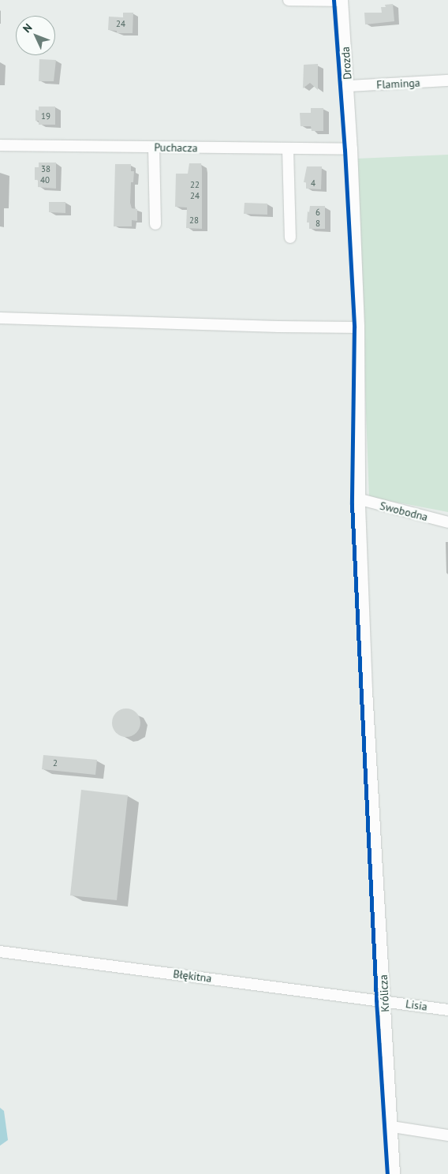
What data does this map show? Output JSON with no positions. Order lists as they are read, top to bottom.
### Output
{
  "streets": {
    "street": [
      "Drozda",
      "Flaminga",
      "Puchacza",
      "Swobodna",
      "Błękitna",
      "Królicza",
      "Lisia"
    ]
  },
  "crossings": [
    ["Drozda", "Flaminga"],
    ["Drozda", "Puchacza"],
    ["Drozda", "Swobodna"],
    ["Drozda", "Królicza"],
    ["Swobodna", "Królicza"],
    ["Błękitna", "Królicza"],
    ["Błękitna", "Lisia"],
    ["Królicza", "Lisia"]
  ],
  "house_numbers": [
    "24",
    "19",
    "38",
    "40",
    "4",
    "22",
    "24",
    "6",
    "28",
    "8",
    "2"
  ],
  "north": "top left"
}
